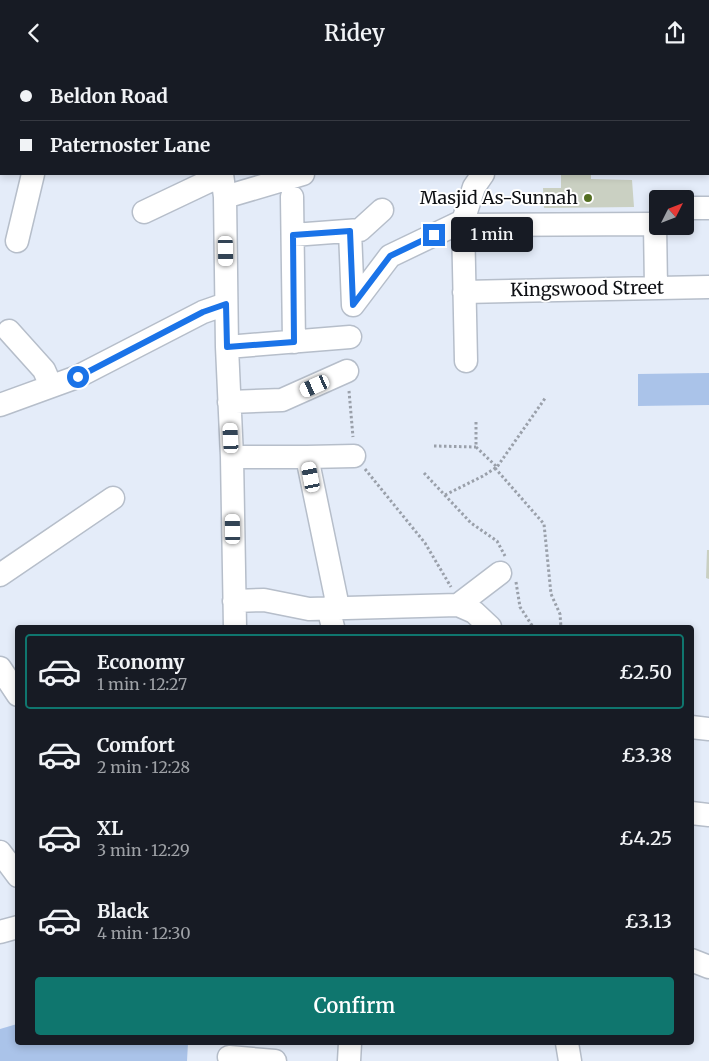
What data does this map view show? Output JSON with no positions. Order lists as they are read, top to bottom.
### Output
{
  "streets": {
    "street": ["Kingswood Street"]
  },
  "places": ["Masjid As-Sunnah"],
  "north": "top right",
  "page": {
    "header": "Ridey",
    "banner": ["Beldon Road", "Paternoster Lane"],
    "bubble": "1 min",
    "list": [
      {
        "name": "Economy",
        "note": "1 min · 12:27",
        "value": "£2.50"
      },
      {
        "name": "Comfort",
        "note": "2 min · 12:28",
        "value": "£3.38"
      },
      {
        "name": "XL",
        "note": "3 min · 12:29",
        "value": "£4.25"
      },
      {
        "name": "Black",
        "note": "4 min · 12:30",
        "value": "£3.13"
      }
    ],
    "buttons": "Confirm"
  }
}
